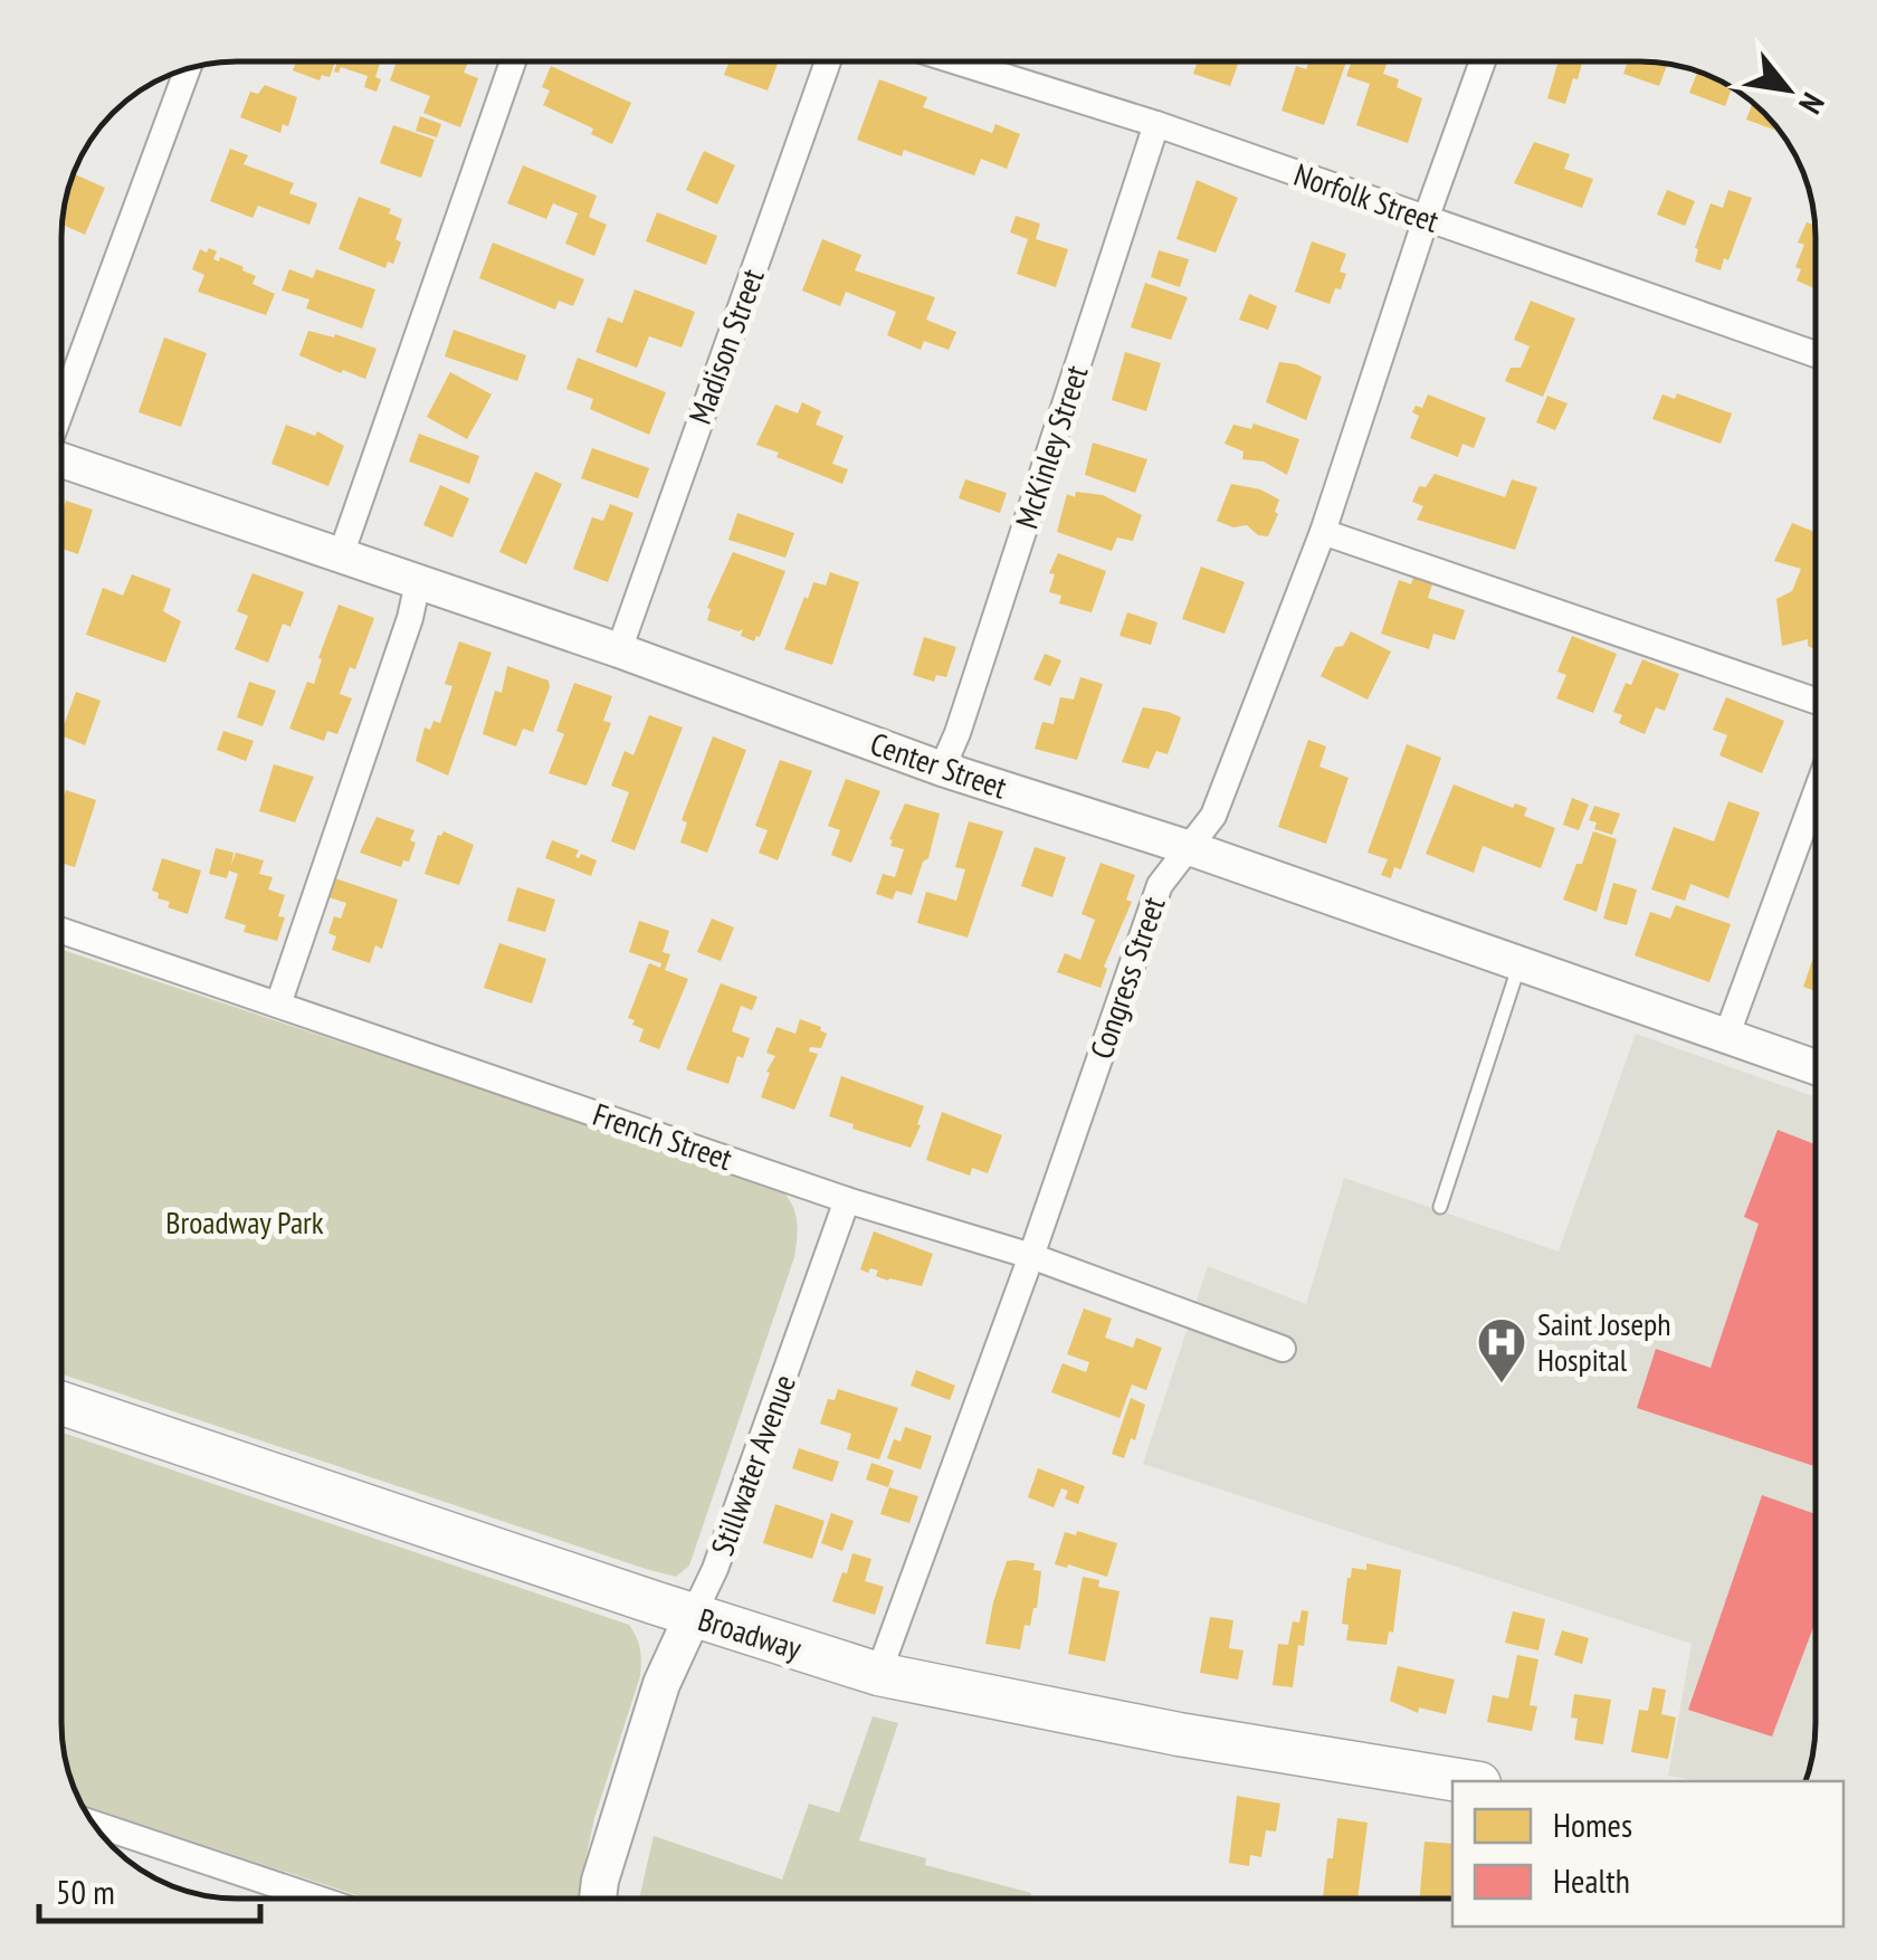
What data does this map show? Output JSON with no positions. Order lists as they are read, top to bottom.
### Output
{
  "streets": {
    "main road": ["Stillwater Avenue", "Broadway"],
    "street": [
      "Norfolk Street",
      "Madison Street",
      "McKinley Street",
      "Center Street",
      "Congress Street",
      "French Street"
    ]
  },
  "crossings": [
    ["Norfolk Street", "McKinley Street"],
    ["Norfolk Street", "Congress Street"],
    ["Madison Street", "Center Street"],
    ["McKinley Street", "Center Street"],
    ["Center Street", "Congress Street"],
    ["Congress Street", "French Street"],
    ["Congress Street", "Broadway"],
    ["French Street", "Stillwater Avenue"],
    ["Stillwater Avenue", "Broadway"]
  ],
  "parks": ["Broadway Park"],
  "places": {
    "hospital": ["Saint Joseph Hospital"]
  },
  "legend": ["Homes", "Health"],
  "scale_bar": "50 m",
  "north": "bottom right"
}
